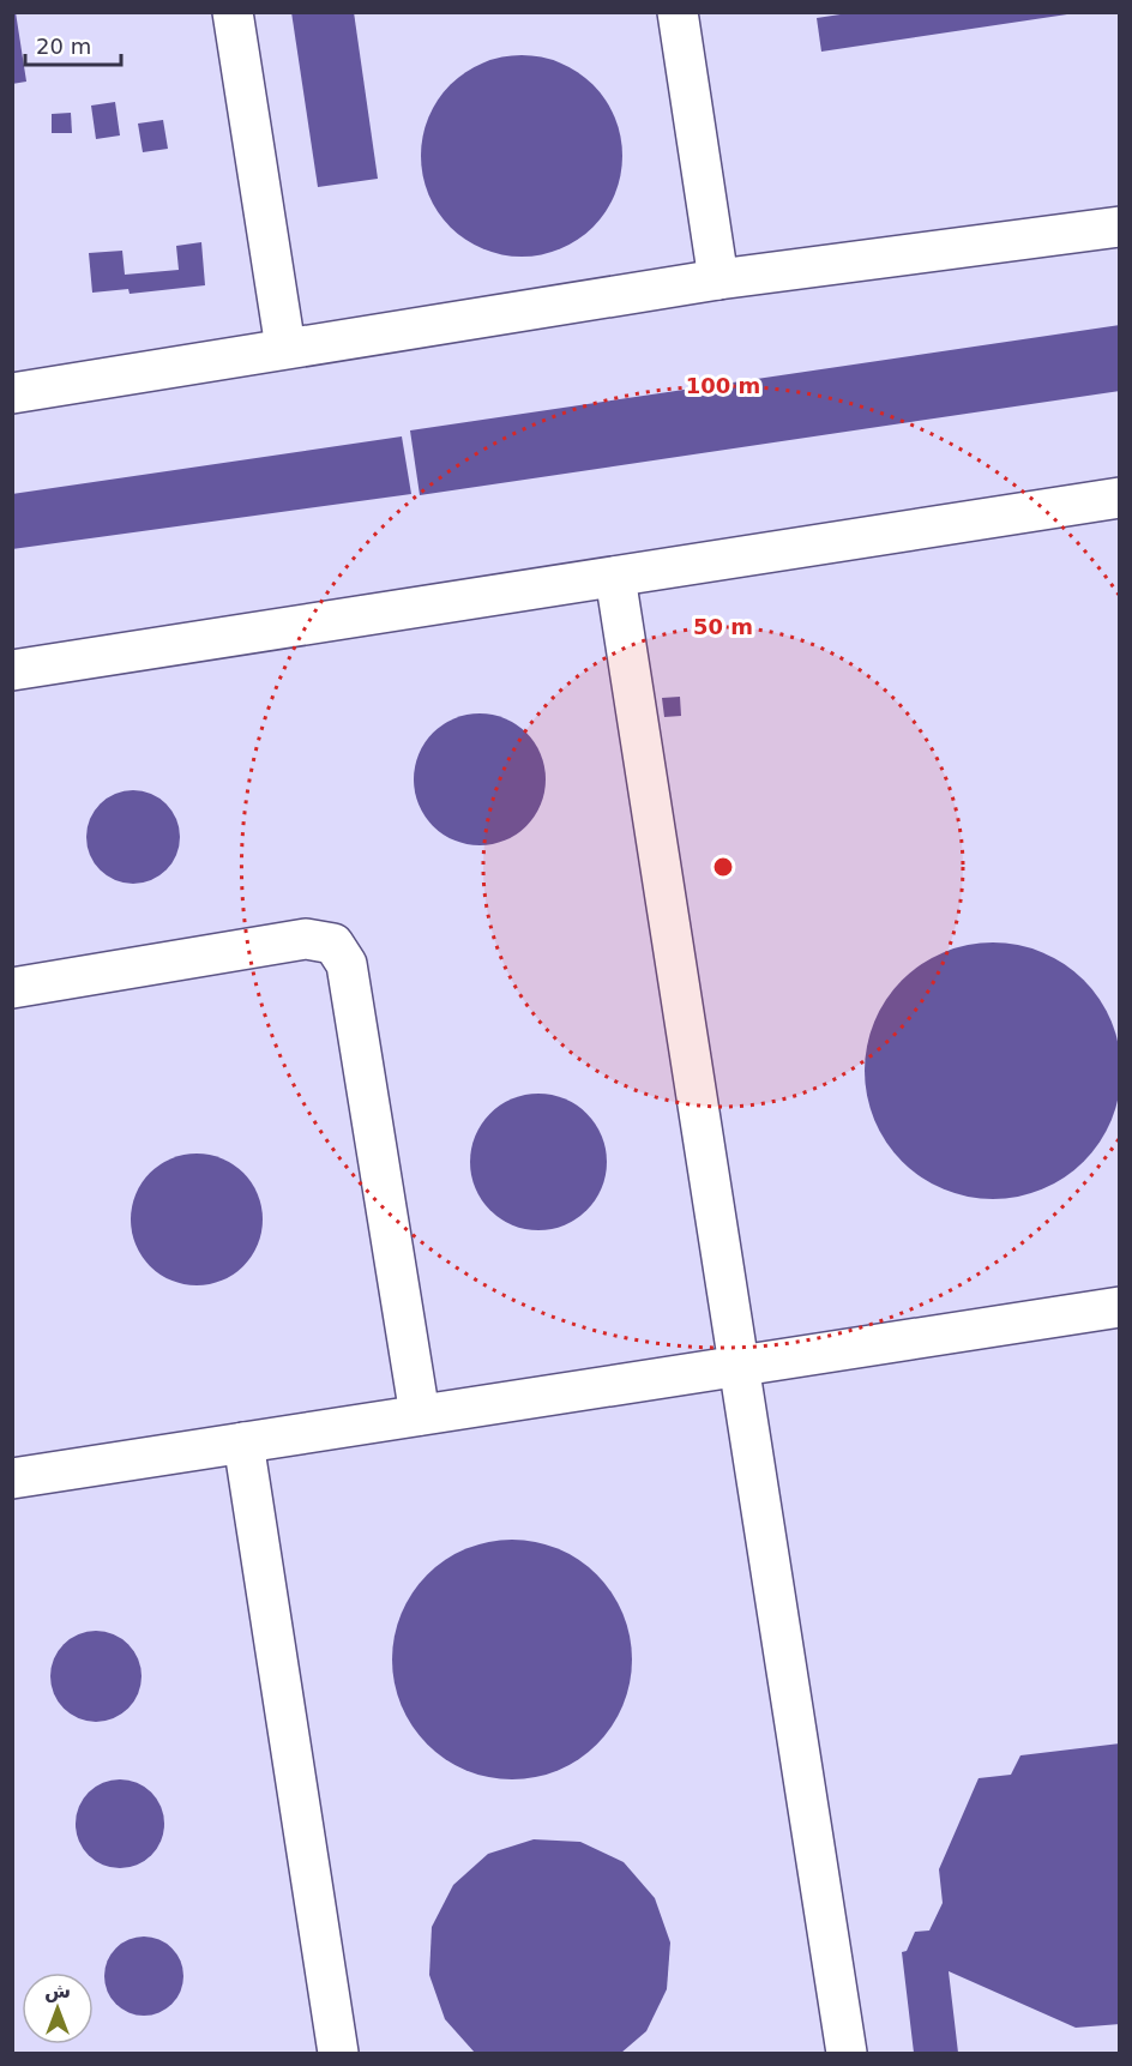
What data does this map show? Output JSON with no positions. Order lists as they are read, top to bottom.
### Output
{
  "scale_bar": "20 m",
  "north": "top",
  "rings": ["100 m", "50 m"]
}
